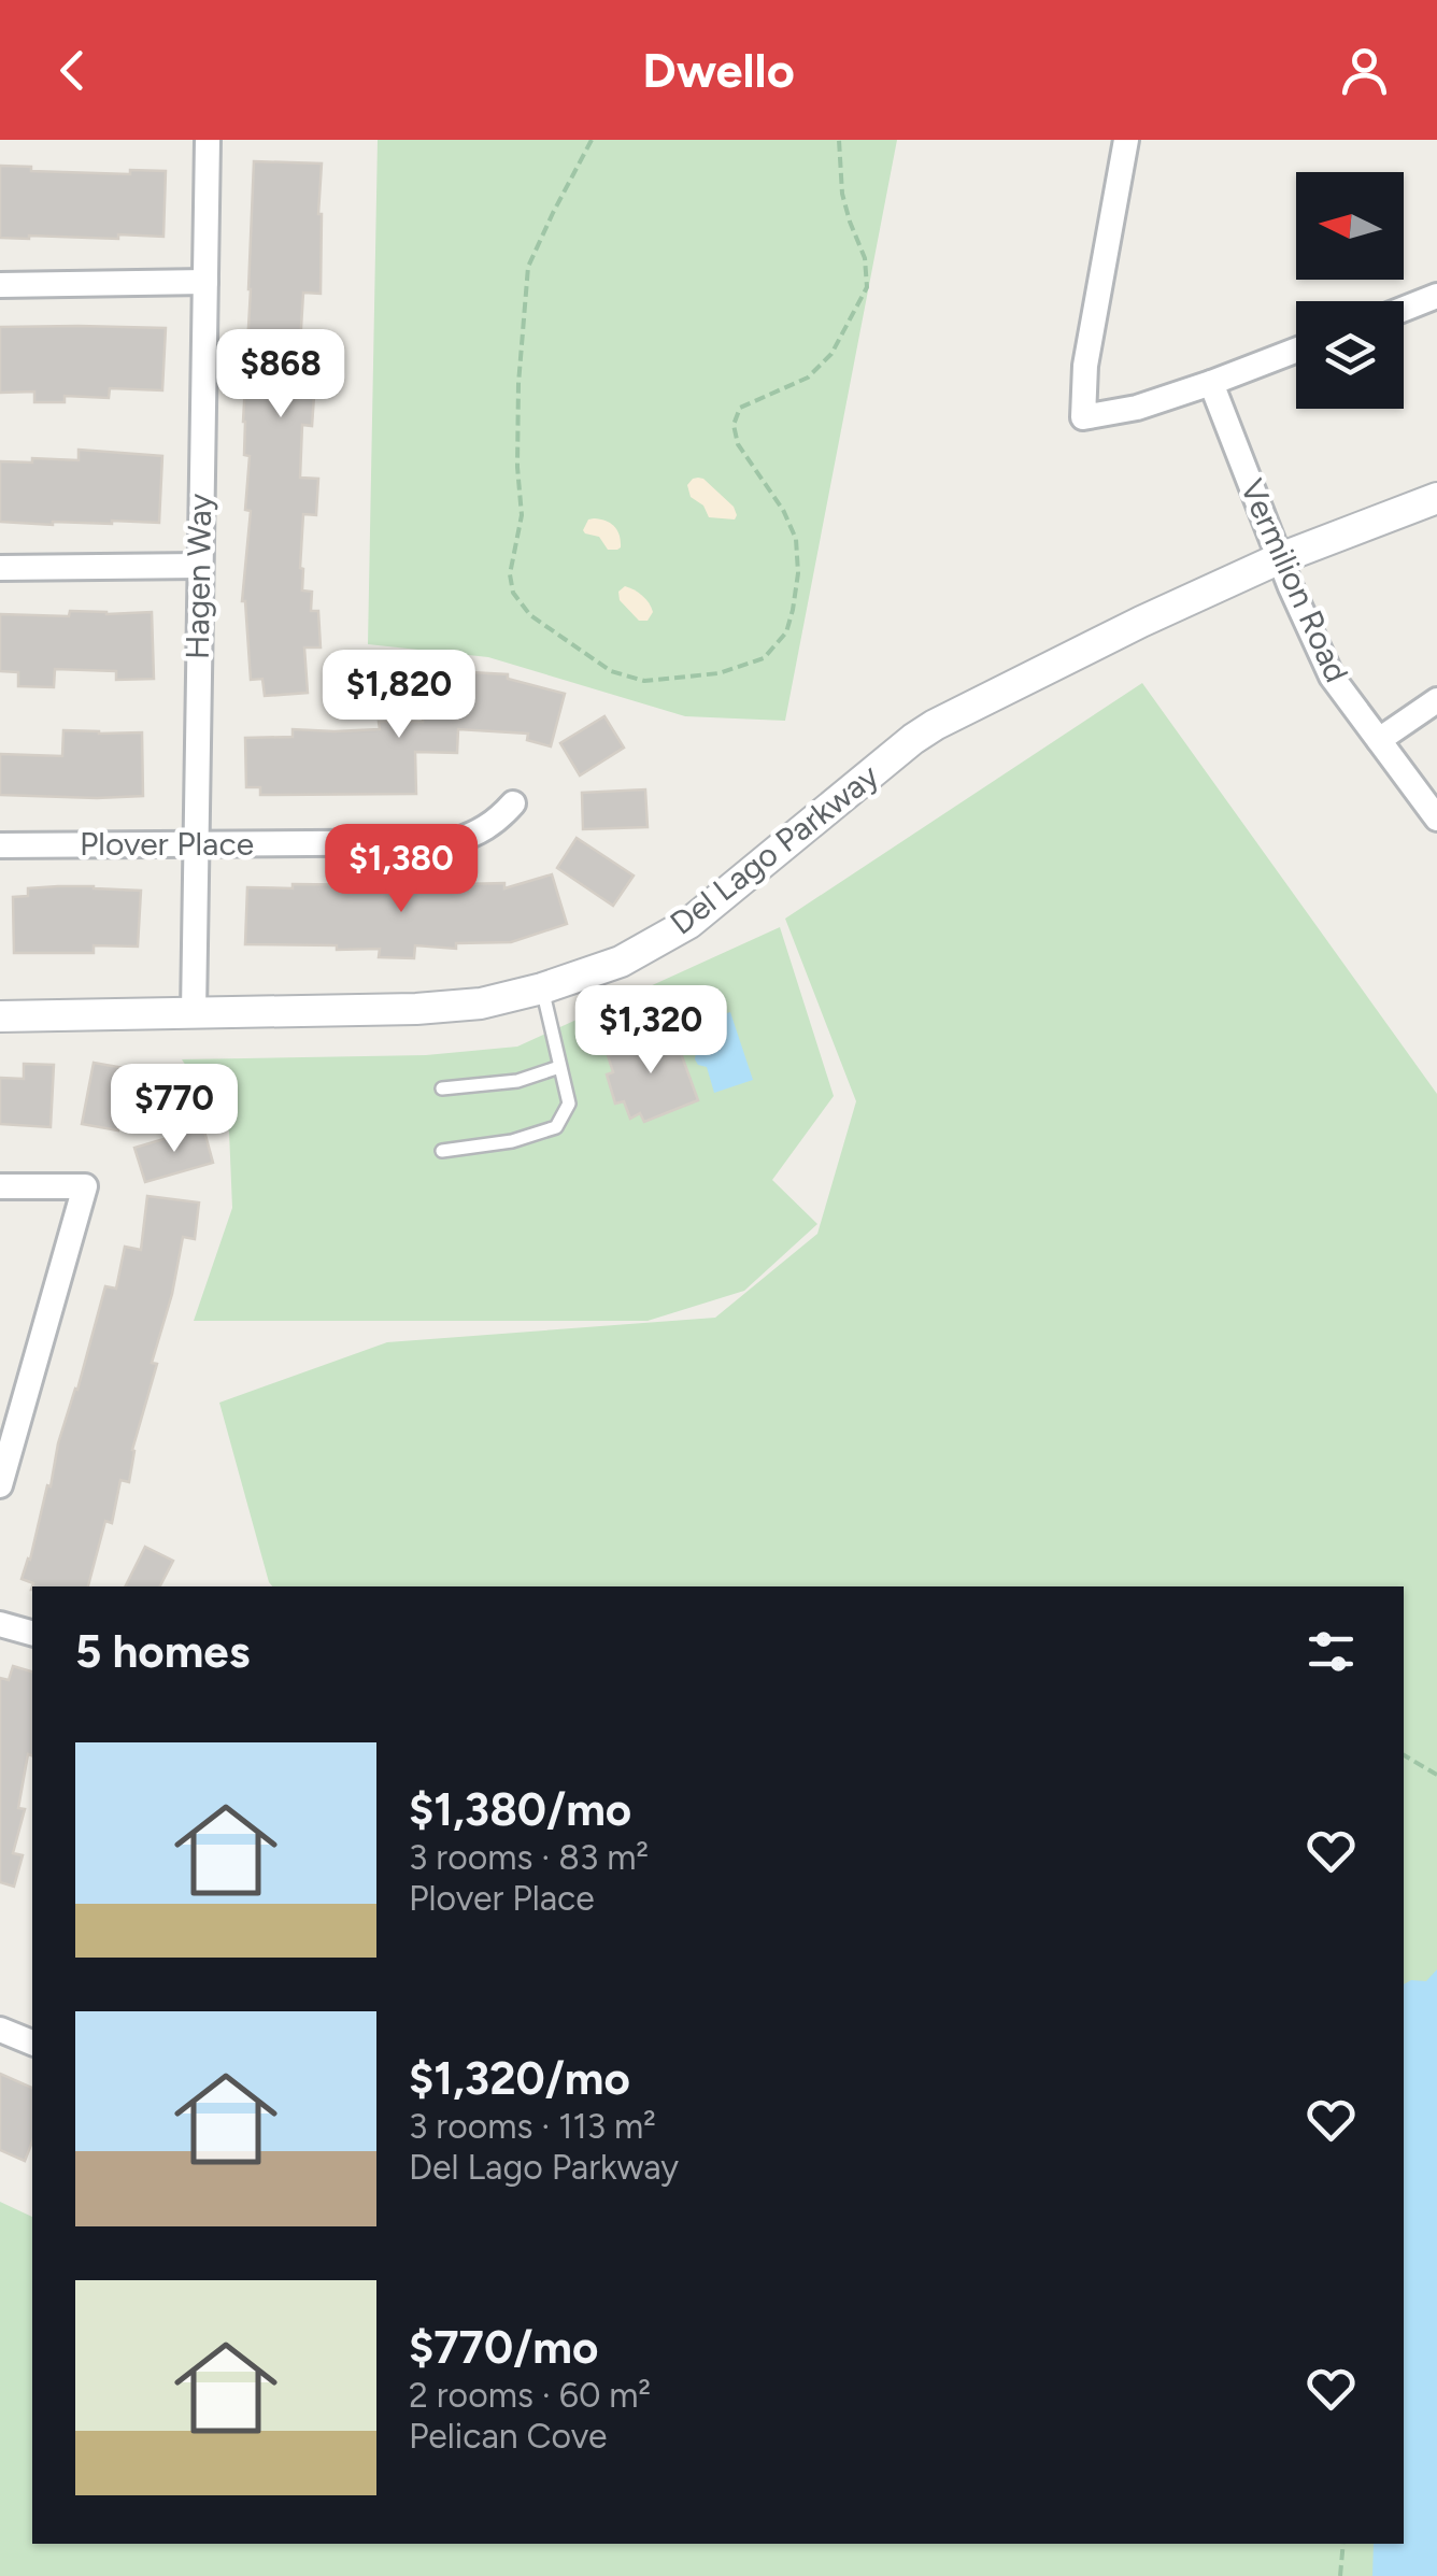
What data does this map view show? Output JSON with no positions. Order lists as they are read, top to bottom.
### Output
{
  "streets": {
    "street": [
      "Hagen Way",
      "Vermilion Road",
      "Plover Place",
      "Del Lago Parkway"
    ]
  },
  "crossings": [
    ["Hagen Way", "Plover Place"],
    ["Hagen Way", "Del Lago Parkway"],
    ["Vermilion Road", "Del Lago Parkway"]
  ],
  "north": "left",
  "page": {
    "header": "Dwello",
    "price": [
      "$868",
      "$1,820",
      "$1,380",
      "$1,320",
      "$770"
    ],
    "heading": "5 homes",
    "list": [
      {
        "name": "$1,380/mo",
        "note": "3 rooms · 83 m² · Plover Place"
      },
      {
        "name": "$1,320/mo",
        "note": "3 rooms · 113 m² · Del Lago Parkway"
      },
      {
        "name": "$770/mo",
        "note": "2 rooms · 60 m² · Pelican Cove"
      }
    ]
  }
}
